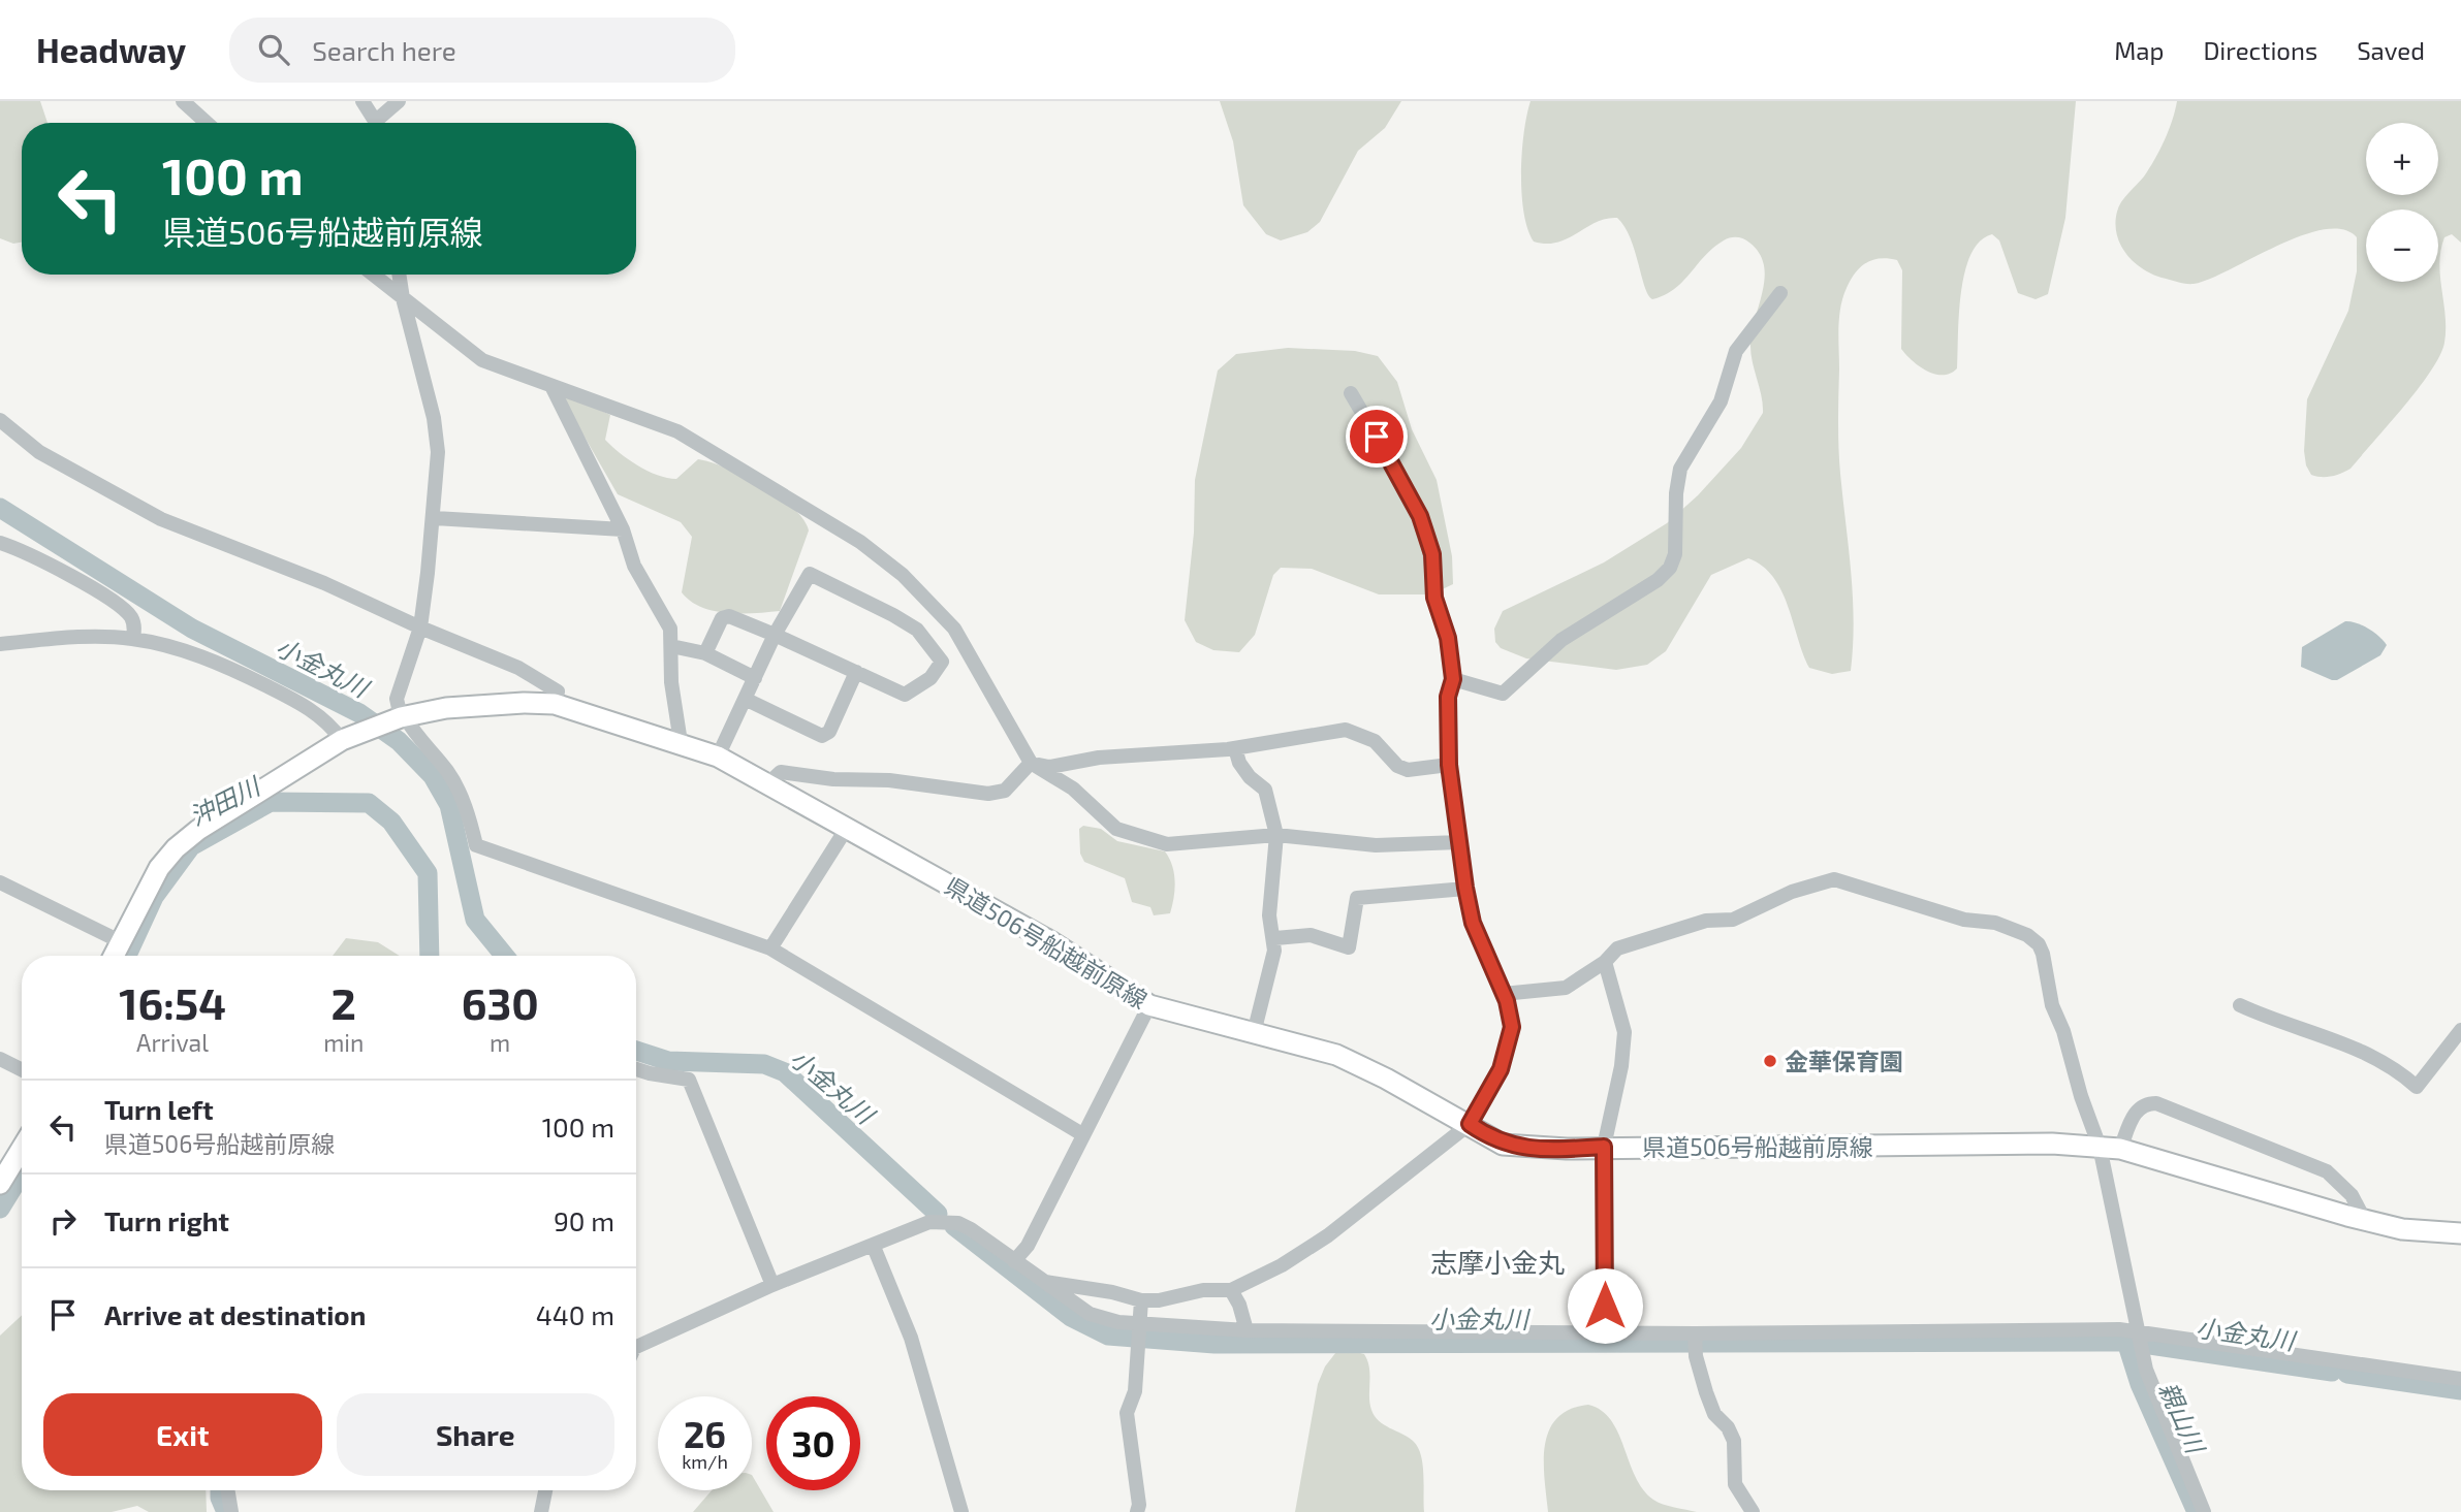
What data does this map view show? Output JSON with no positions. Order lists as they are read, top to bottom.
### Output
{
  "streets": {
    "main road": ["県道506号船越前原線"]
  },
  "districts": ["志摩小金丸"],
  "water": ["小金丸川", "沖田川", "親山川"],
  "places": ["金華保育園"],
  "page": {
    "header": "Headway",
    "search": "Search here",
    "nav": ["Map", "Directions", "Saved"],
    "map_buttons": ["+", "−"],
    "turn": ["100 m", "県道506号船越前原線"],
    "eta": [
      "16:54",
      "Arrival",
      "2",
      "min",
      "630",
      "m"
    ],
    "list": [
      {
        "name": "Turn left",
        "note": "県道506号船越前原線",
        "value": "100 m"
      },
      {
        "name": "Turn right",
        "value": "90 m"
      },
      {
        "name": "Arrive at destination",
        "value": "440 m"
      }
    ],
    "buttons": ["Exit", "Share"],
    "speed": "26 km/h",
    "limit": "30"
  }
}
